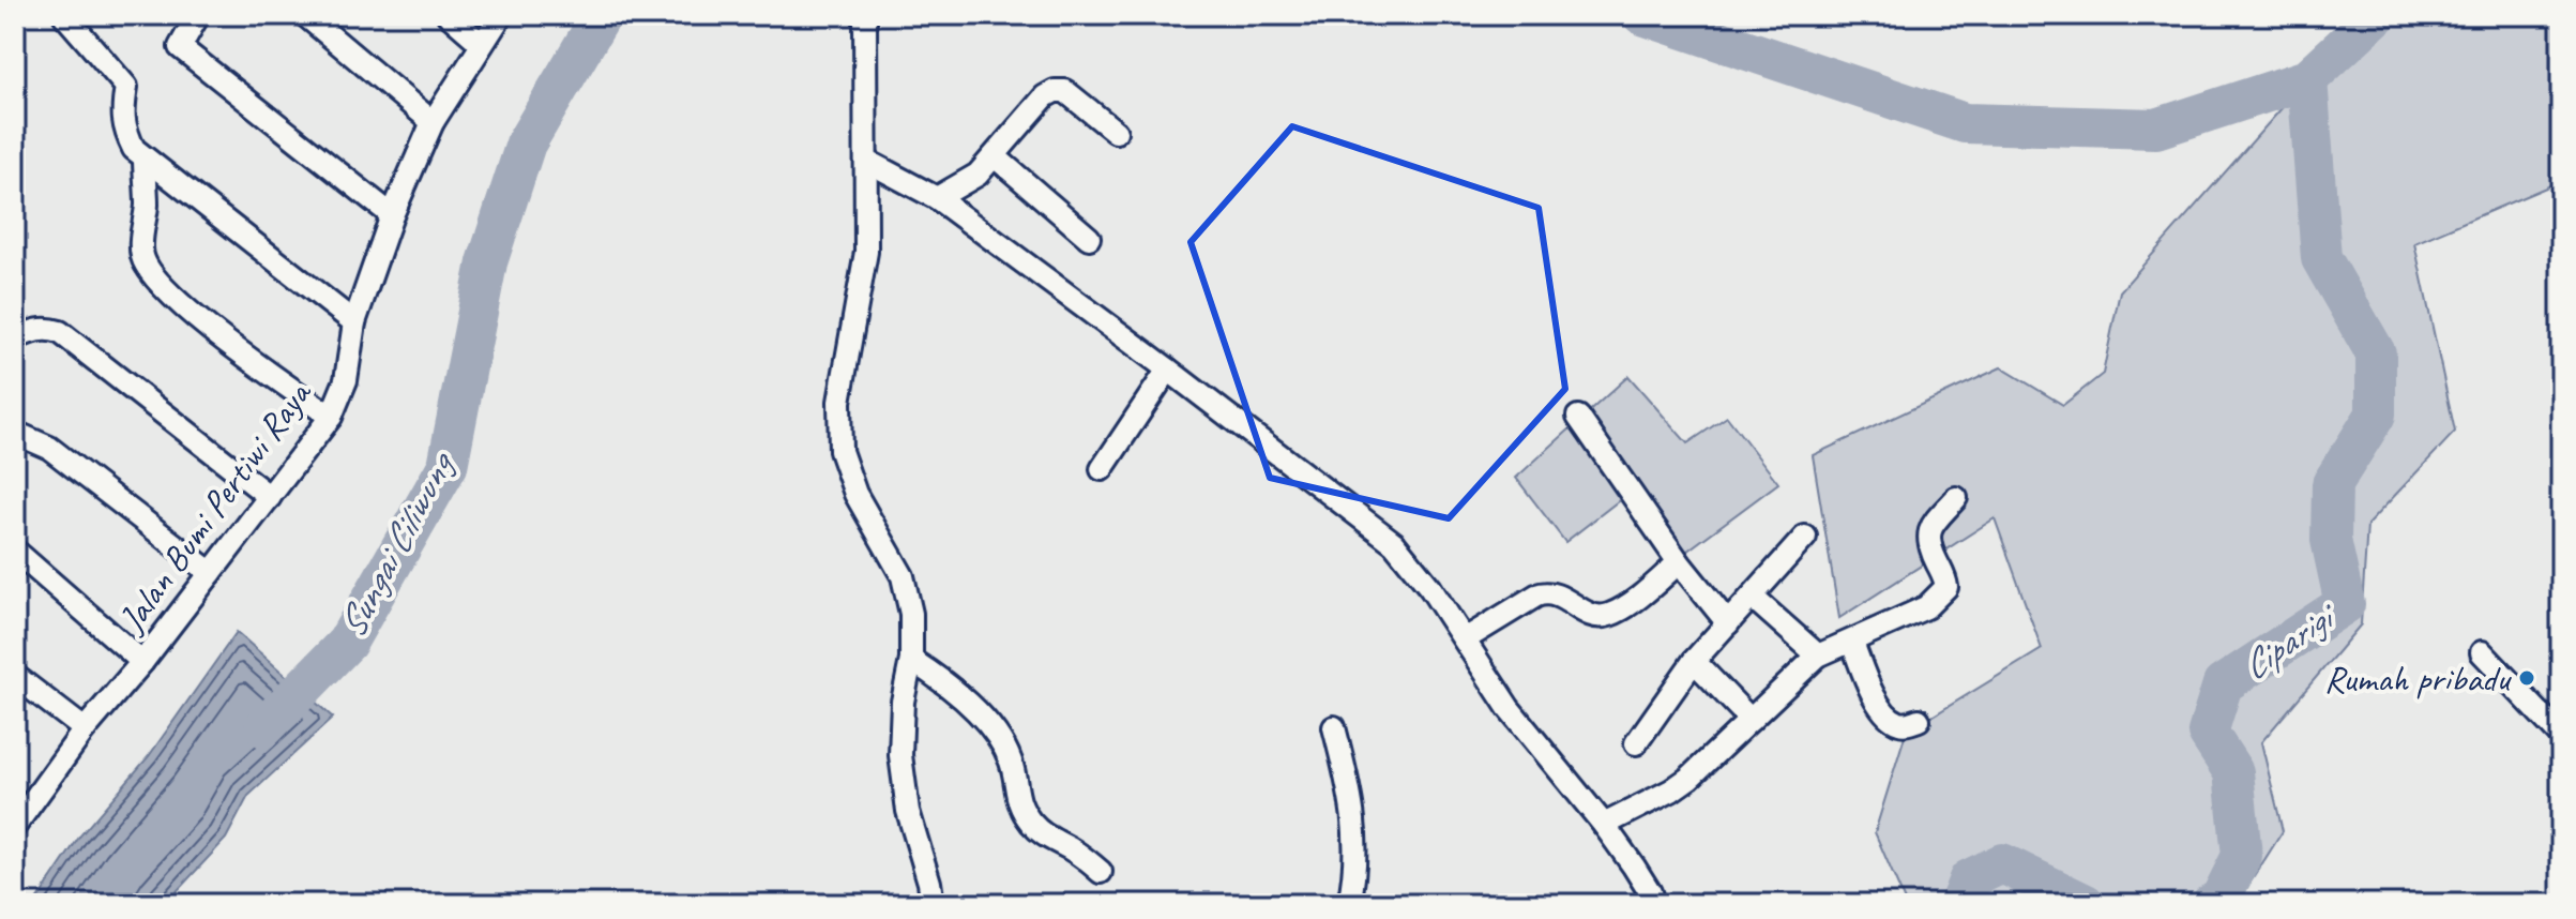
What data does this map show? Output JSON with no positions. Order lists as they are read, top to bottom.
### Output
{
  "streets": {
    "street": ["Jalan Bumi Pertiwi Raya"]
  },
  "water": ["Sungai Ciliwung", "Ciparigi"],
  "places": ["Rumah pribadu"]
}
